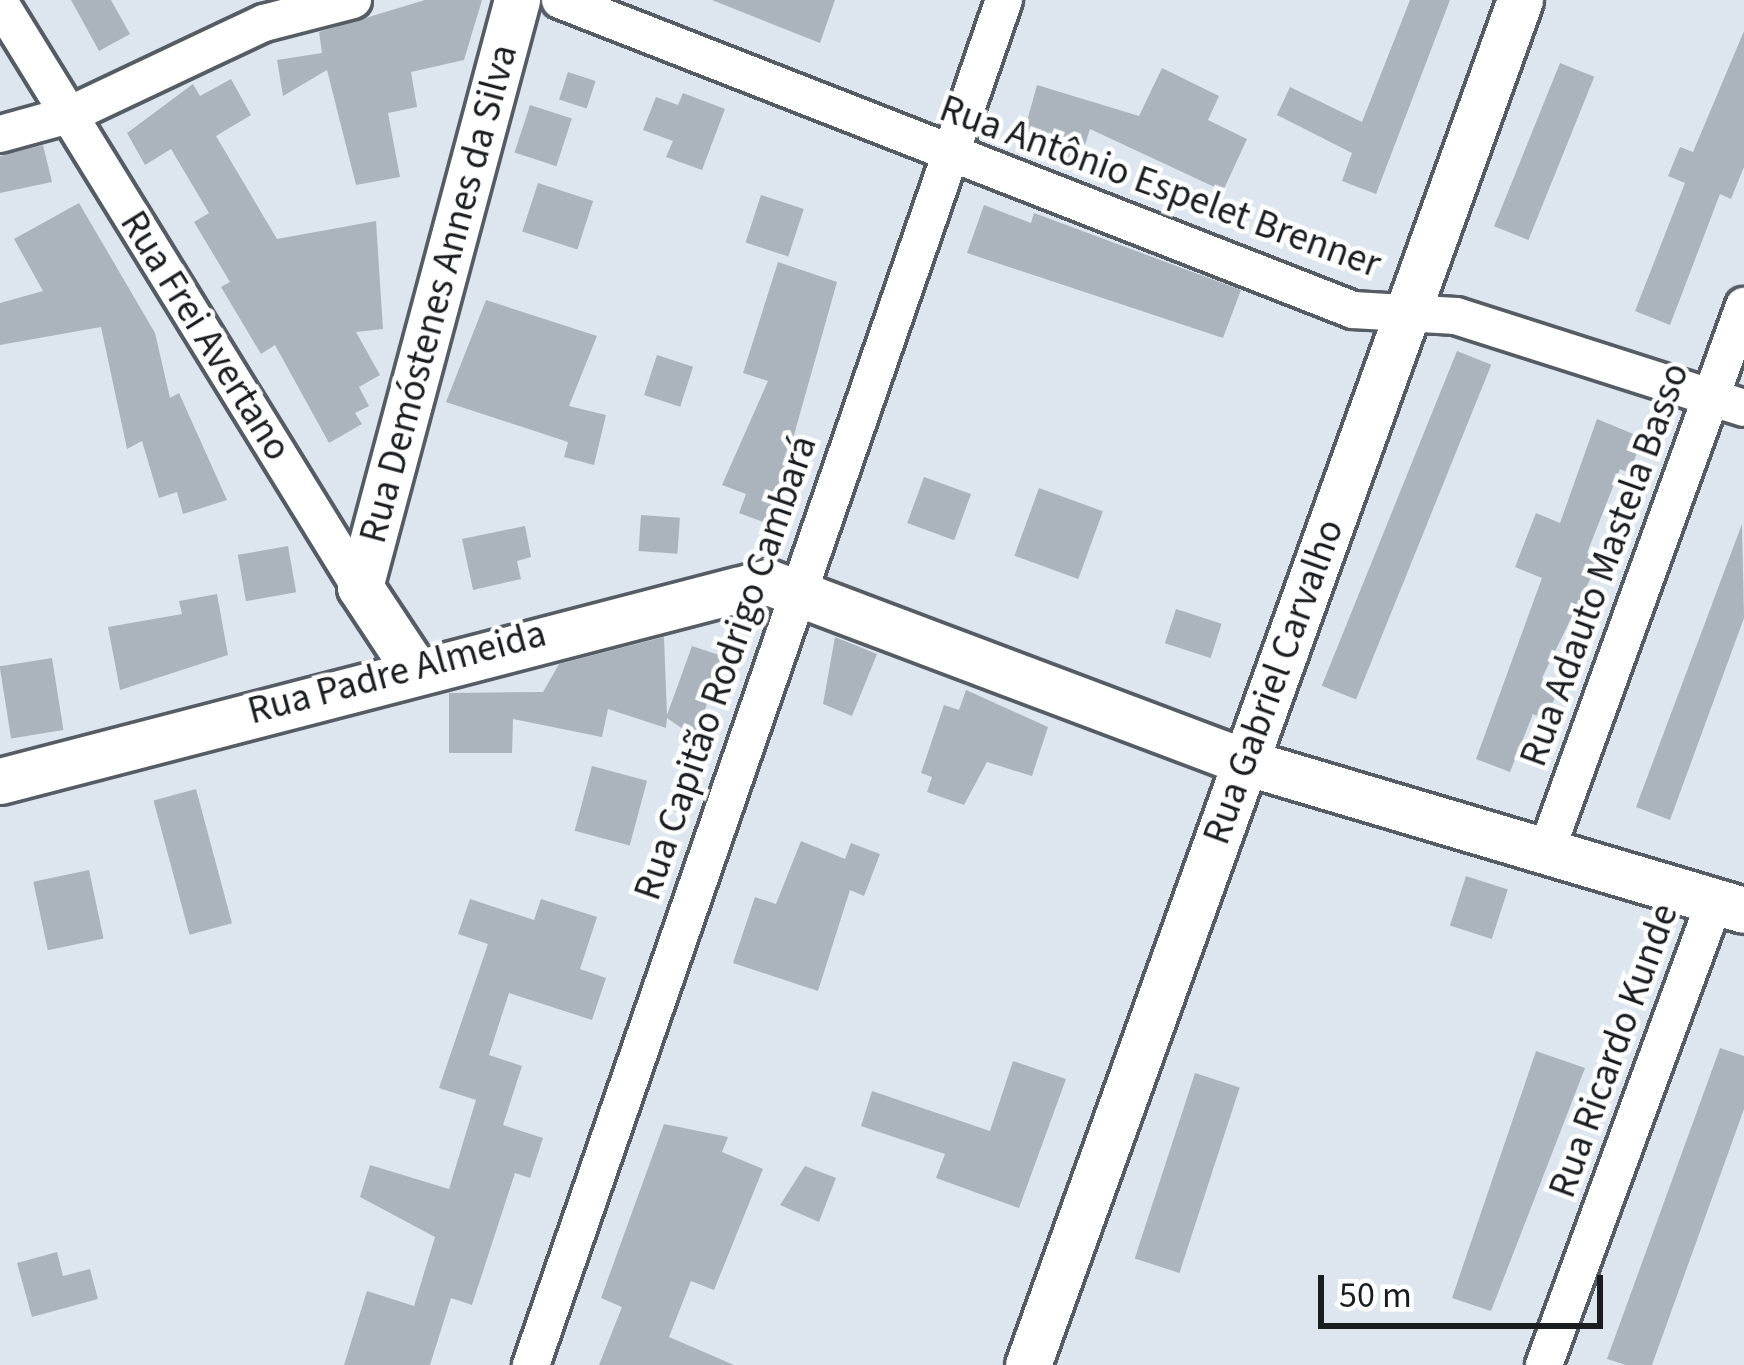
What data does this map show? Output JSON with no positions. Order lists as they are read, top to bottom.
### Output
{
  "streets": {
    "street": [
      "Rua Antônio Espelet Brenner",
      "Rua Demóstenes Annes da Silva",
      "Rua Frei Avertano",
      "Rua Adauto Mastela Basso",
      "Rua Capitão Rodrigo Cambará",
      "Rua Padre Almeida",
      "Rua Gabriel Carvalho",
      "Rua Ricardo Kunde"
    ]
  },
  "crossings": [
    ["Rua Antônio Espelet Brenner", "Rua Adauto Mastela Basso"],
    ["Rua Antônio Espelet Brenner", "Rua Capitão Rodrigo Cambará"],
    ["Rua Antônio Espelet Brenner", "Rua Gabriel Carvalho"],
    ["Rua Demóstenes Annes da Silva", "Rua Frei Avertano"],
    ["Rua Frei Avertano", "Rua Padre Almeida"],
    ["Rua Adauto Mastela Basso", "Rua Padre Almeida"],
    ["Rua Capitão Rodrigo Cambará", "Rua Padre Almeida"],
    ["Rua Padre Almeida", "Rua Gabriel Carvalho"],
    ["Rua Padre Almeida", "Rua Ricardo Kunde"]
  ],
  "scale_bar": "50 m"
}
